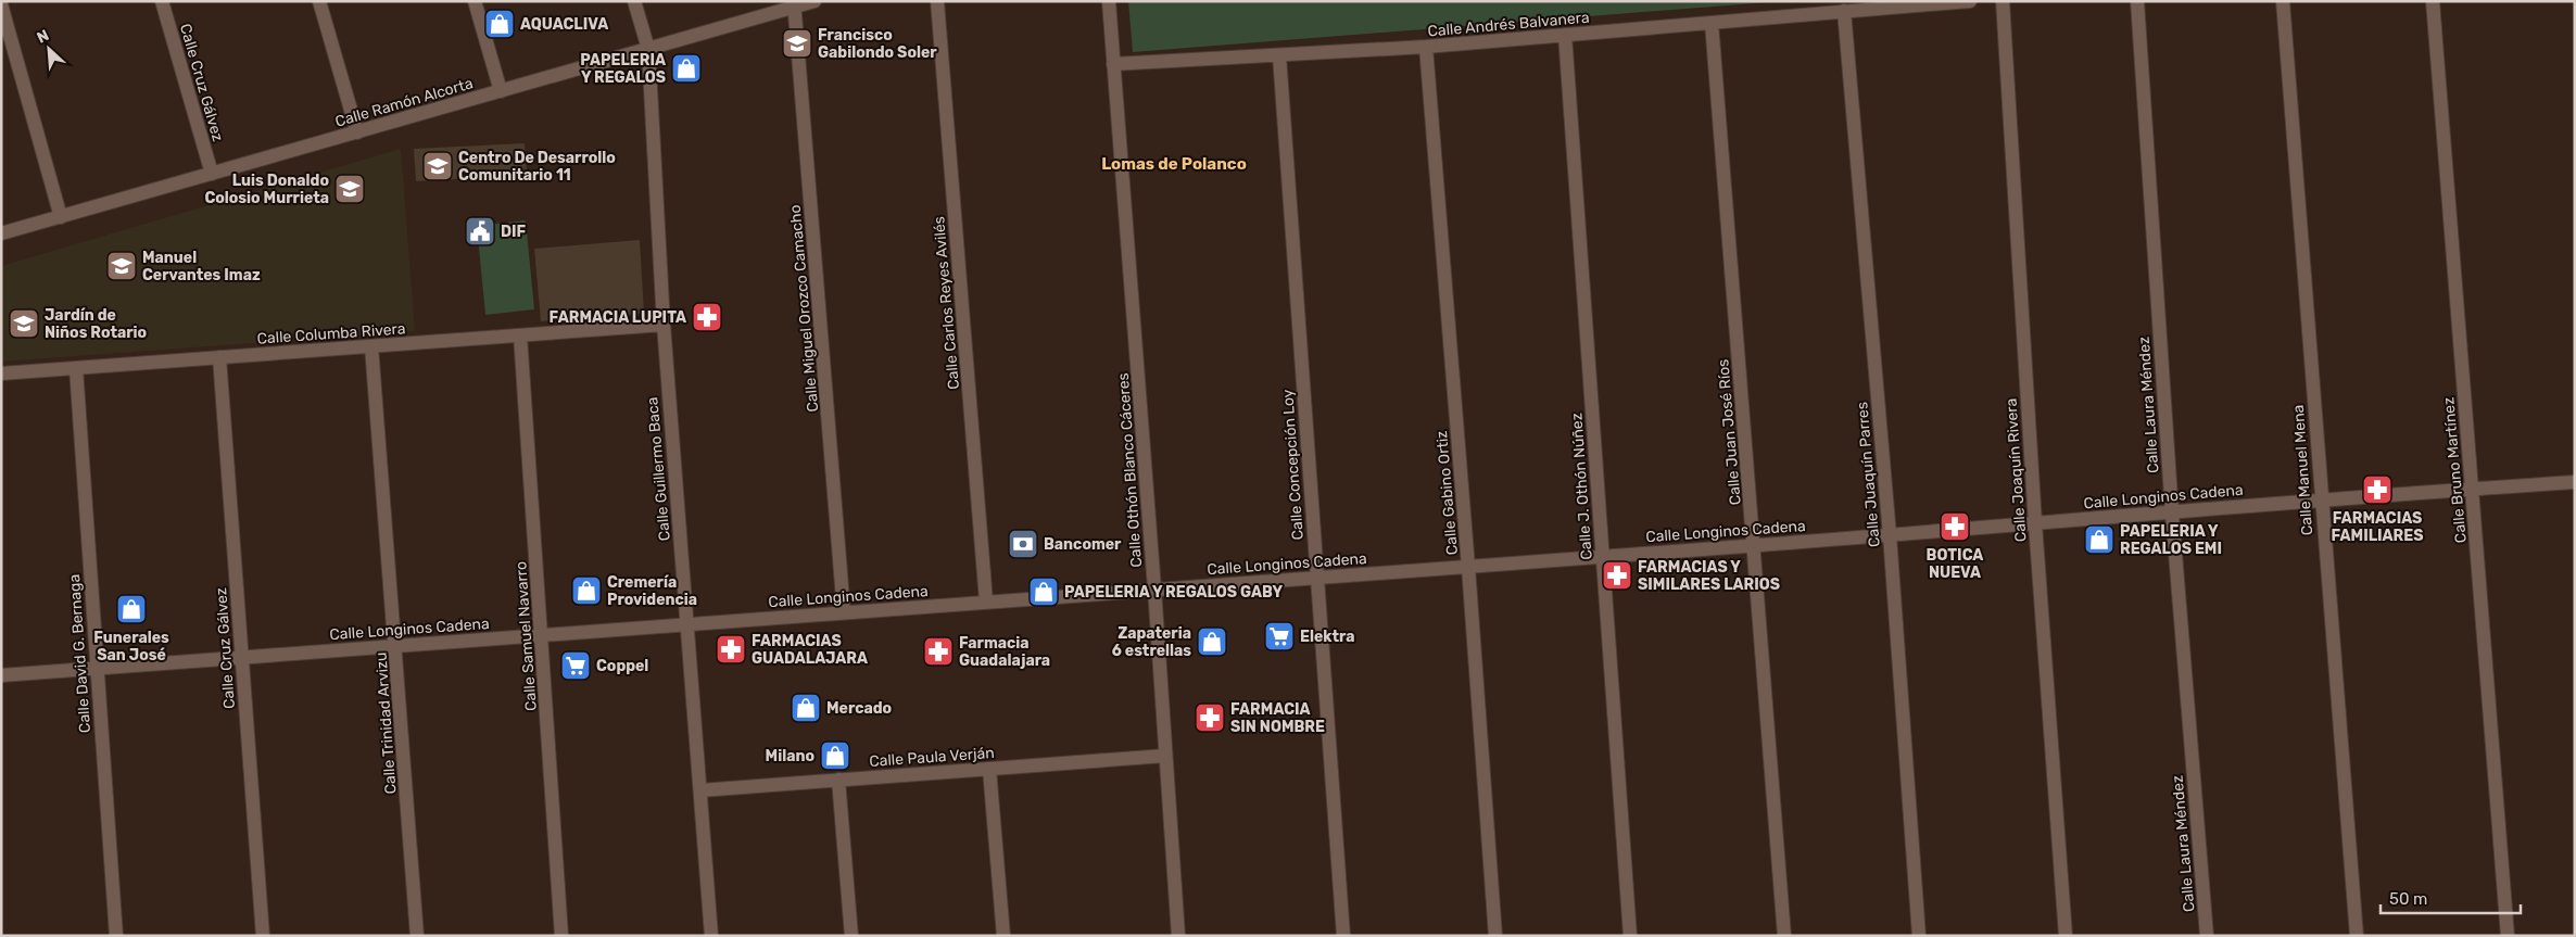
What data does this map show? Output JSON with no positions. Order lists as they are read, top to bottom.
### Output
{
  "streets": {
    "street": [
      "Calle Andrés Balvanera",
      "Calle Cruz Gálvez",
      "Calle Ramón Alcorta",
      "Calle Carlos Reyes Avilés",
      "Calle Miguel Orozco Camacho",
      "Calle Columba Rivera",
      "Calle Laura Méndez",
      "Calle Juan José Ríos",
      "Calle Concepción Loy",
      "Calle Guillermo Baca",
      "Calle Othón Blanco Cáceres",
      "Calle Joaquín Rivera",
      "Calle Manuel Mena",
      "Calle Bruno Martínez",
      "Calle Juaquín Parres",
      "Calle J. Othón Núñez",
      "Calle Gabino Ortiz",
      "Calle Longinos Cadena",
      "Calle Samuel Navarro",
      "Calle David G. Bernaga",
      "Calle Trinidad Arvizu",
      "Calle Paula Verján"
    ]
  },
  "crossings": [
    ["Calle Andrés Balvanera", "Calle Juan José Ríos"],
    ["Calle Andrés Balvanera", "Calle Concepción Loy"],
    ["Calle Andrés Balvanera", "Calle Othón Blanco Cáceres"],
    ["Calle Andrés Balvanera", "Calle Juaquín Parres"],
    ["Calle Andrés Balvanera", "Calle J. Othón Núñez"],
    ["Calle Andrés Balvanera", "Calle Gabino Ortiz"],
    ["Calle Cruz Gálvez", "Calle Ramón Alcorta"],
    ["Calle Cruz Gálvez", "Calle Columba Rivera"],
    ["Calle Cruz Gálvez", "Calle Longinos Cadena"],
    ["Calle Ramón Alcorta", "Calle Miguel Orozco Camacho"],
    ["Calle Ramón Alcorta", "Calle Guillermo Baca"],
    ["Calle Carlos Reyes Avilés", "Calle Longinos Cadena"],
    ["Calle Miguel Orozco Camacho", "Calle Longinos Cadena"],
    ["Calle Columba Rivera", "Calle Guillermo Baca"],
    ["Calle Columba Rivera", "Calle Samuel Navarro"],
    ["Calle Columba Rivera", "Calle David G. Bernaga"],
    ["Calle Columba Rivera", "Calle Trinidad Arvizu"],
    ["Calle Laura Méndez", "Calle Longinos Cadena"],
    ["Calle Juan José Ríos", "Calle Longinos Cadena"],
    ["Calle Concepción Loy", "Calle Longinos Cadena"],
    ["Calle Guillermo Baca", "Calle Longinos Cadena"],
    ["Calle Guillermo Baca", "Calle Paula Verján"],
    ["Calle Othón Blanco Cáceres", "Calle Longinos Cadena"],
    ["Calle Othón Blanco Cáceres", "Calle Paula Verján"],
    ["Calle Joaquín Rivera", "Calle Longinos Cadena"],
    ["Calle Manuel Mena", "Calle Longinos Cadena"],
    ["Calle Bruno Martínez", "Calle Longinos Cadena"],
    ["Calle Juaquín Parres", "Calle Longinos Cadena"],
    ["Calle J. Othón Núñez", "Calle Longinos Cadena"],
    ["Calle Gabino Ortiz", "Calle Longinos Cadena"],
    ["Calle Longinos Cadena", "Calle Samuel Navarro"],
    ["Calle Longinos Cadena", "Calle David G. Bernaga"],
    ["Calle Longinos Cadena", "Calle Trinidad Arvizu"]
  ],
  "districts": ["Lomas de Polanco"],
  "places": {
    "shop": [
      "AQUACLIVA",
      "PAPELERIA Y REGALOS",
      "PAPELERIA Y REGALOS EMI",
      "Cremería Providencia",
      "PAPELERIA Y REGALOS GABY",
      "Funerales San José",
      "Zapateria 6 estrellas",
      "Mercado",
      "Milano"
    ],
    "school or university": [
      "Francisco Gabilondo Soler",
      "Centro De Desarrollo Comunitario 11",
      "Luis Donaldo Colosio Murrieta",
      "Manuel Cervantes Imaz",
      "Jardín de Niños Rotario"
    ],
    "public building": ["DIF"],
    "pharmacy": [
      "FARMACIA LUPITA",
      "FARMACIAS FAMILIARES",
      "BOTICA NUEVA",
      "FARMACIAS Y SIMILARES LARIOS",
      "FARMACIAS GUADALAJARA",
      "Farmacia Guadalajara",
      "FARMACIA SIN NOMBRE"
    ],
    "bank": ["Bancomer"],
    "supermarket": ["Elektra", "Coppel"]
  },
  "scale_bar": "50 m",
  "north": "top left"
}
